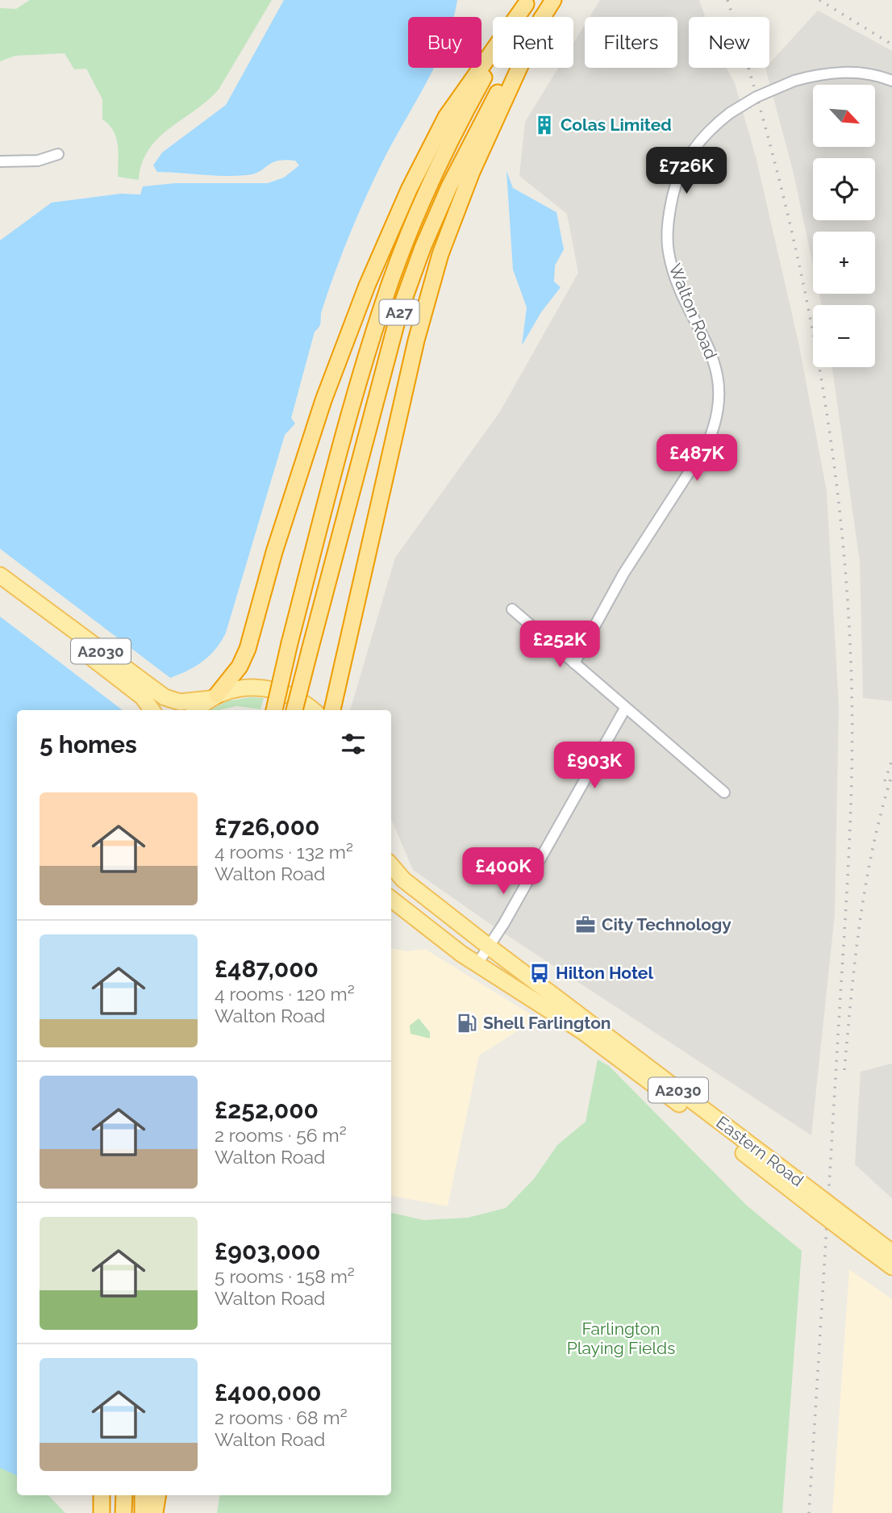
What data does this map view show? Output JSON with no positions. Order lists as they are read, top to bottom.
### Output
{
  "streets": {
    "highway": ["A27"],
    "main road": ["A2030", "Eastern Road"],
    "street": ["Walton Road"]
  },
  "parks": ["Farlington Playing Fields"],
  "places": {
    "building": ["Colas Limited"],
    "office": ["City Technology"],
    "bus stop": ["Hilton Hotel"],
    "fuel station": ["Shell Farlington"]
  },
  "north": "bottom right",
  "page": {
    "chip": [
      "Buy",
      "Rent",
      "Filters",
      "New"
    ],
    "map_buttons": ["+", "−"],
    "price": [
      "£726K",
      "£487K",
      "£252K",
      "£903K",
      "£400K"
    ],
    "heading": "5 homes",
    "list": [
      {
        "name": "£726,000",
        "note": "4 rooms · 132 m² · Walton Road"
      },
      {
        "name": "£487,000",
        "note": "4 rooms · 120 m² · Walton Road"
      },
      {
        "name": "£252,000",
        "note": "2 rooms · 56 m² · Walton Road"
      },
      {
        "name": "£903,000",
        "note": "5 rooms · 158 m² · Walton Road"
      },
      {
        "name": "£400,000",
        "note": "2 rooms · 68 m² · Walton Road"
      }
    ]
  }
}
